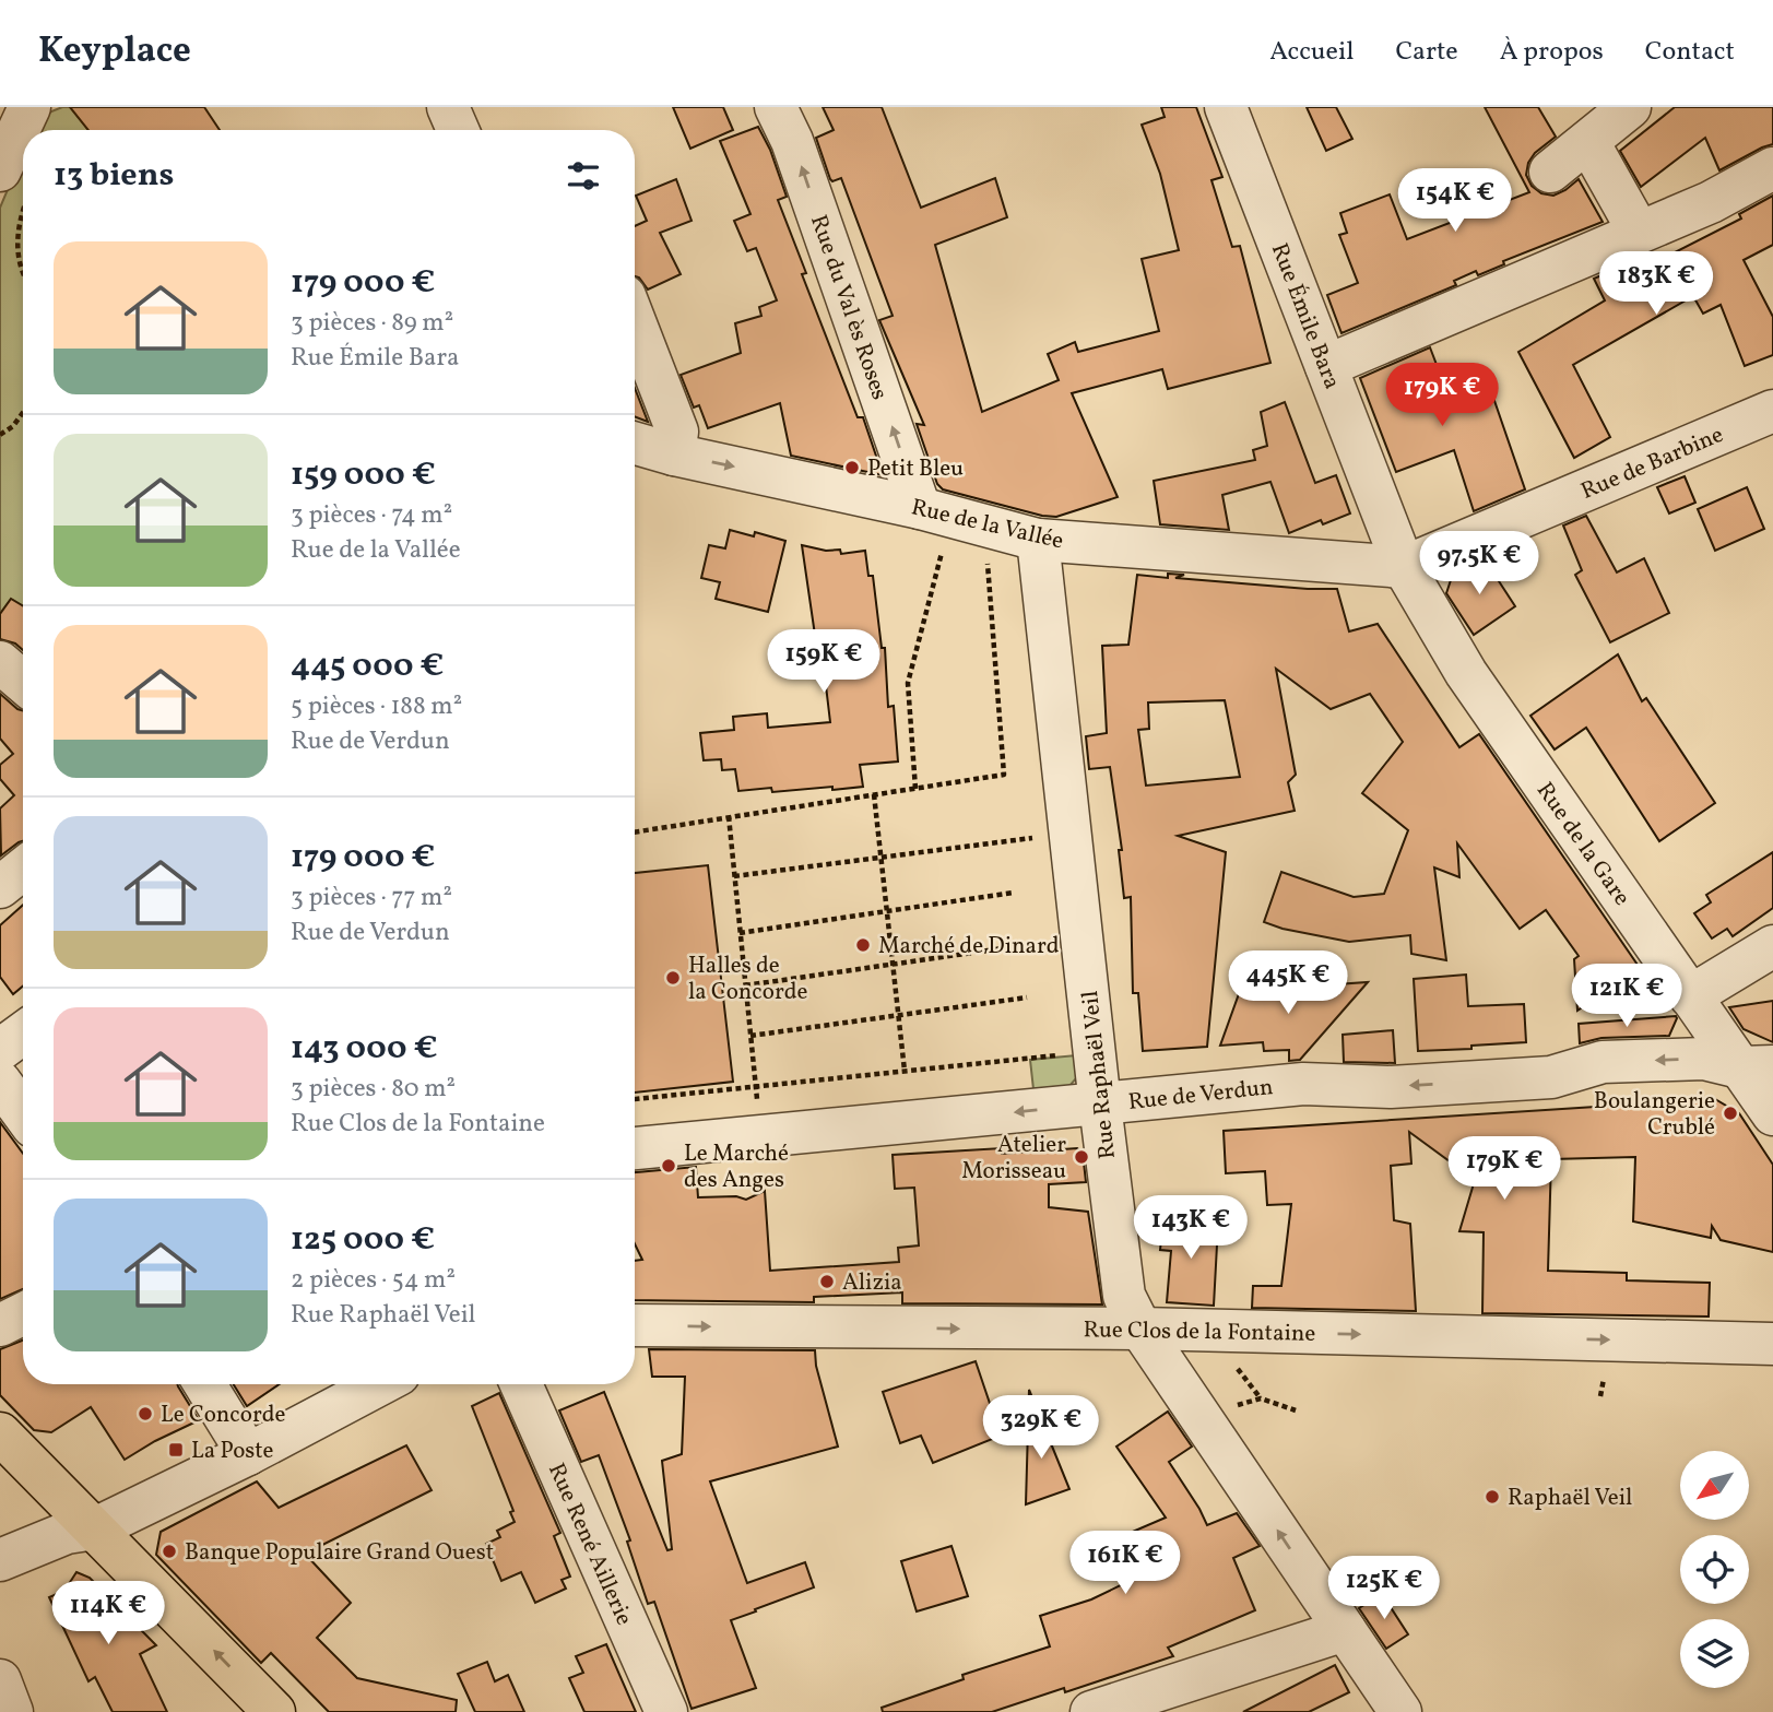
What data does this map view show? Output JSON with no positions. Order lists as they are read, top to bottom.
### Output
{
  "streets": {
    "street": [
      "Rue du Val ès Roses",
      "Rue Émile Bara",
      "Rue de Barbine",
      "Rue de la Vallée",
      "Rue de la Gare",
      "Rue Raphaël Veil",
      "Rue de Verdun",
      "Rue Clos de la Fontaine",
      "Rue René Aillerie"
    ]
  },
  "crossings": [
    ["Rue du Val ès Roses", "Rue de la Vallée"],
    ["Rue Émile Bara", "Rue de Barbine"],
    ["Rue Émile Bara", "Rue de la Vallée"],
    ["Rue Émile Bara", "Rue de la Gare"],
    ["Rue de Barbine", "Rue de la Vallée"],
    ["Rue de Barbine", "Rue de la Gare"],
    ["Rue de la Vallée", "Rue de la Gare"],
    ["Rue de la Vallée", "Rue Raphaël Veil"],
    ["Rue de la Gare", "Rue de Verdun"],
    ["Rue Raphaël Veil", "Rue de Verdun"],
    ["Rue Raphaël Veil", "Rue Clos de la Fontaine"]
  ],
  "one_way": ["Rue de la Vallée", "Rue de Verdun", "Rue Clos de la Fontaine"],
  "places": {
    "other": [
      "Petit Bleu",
      "Marché de Dinard",
      "Halles de la Concorde",
      "Boulangerie Crublé",
      "Atelier Morisseau",
      "Le Marché des Anges",
      "Alizia",
      "Le Concorde",
      "Raphaël Veil",
      "Banque Populaire Grand Ouest"
    ],
    "transit": ["La Poste"]
  },
  "north": "bottom left",
  "page": {
    "header": "Keyplace",
    "nav": [
      "Accueil",
      "Carte",
      "À propos",
      "Contact"
    ],
    "heading": "13 biens",
    "price": [
      "154K €",
      "183K €",
      "179K €",
      "97.5K €",
      "159K €",
      "445K €",
      "121K €",
      "179K €",
      "143K €",
      "329K €",
      "161K €",
      "125K €",
      "114K €"
    ],
    "list": [
      {
        "name": "179 000 €",
        "note": "3 pièces · 89 m² · Rue Émile Bara"
      },
      {
        "name": "159 000 €",
        "note": "3 pièces · 74 m² · Rue de la Vallée"
      },
      {
        "name": "445 000 €",
        "note": "5 pièces · 188 m² · Rue de Verdun"
      },
      {
        "name": "179 000 €",
        "note": "3 pièces · 77 m² · Rue de Verdun"
      },
      {
        "name": "143 000 €",
        "note": "3 pièces · 80 m² · Rue Clos de la Fontaine"
      },
      {
        "name": "125 000 €",
        "note": "2 pièces · 54 m² · Rue Raphaël Veil"
      }
    ]
  }
}
